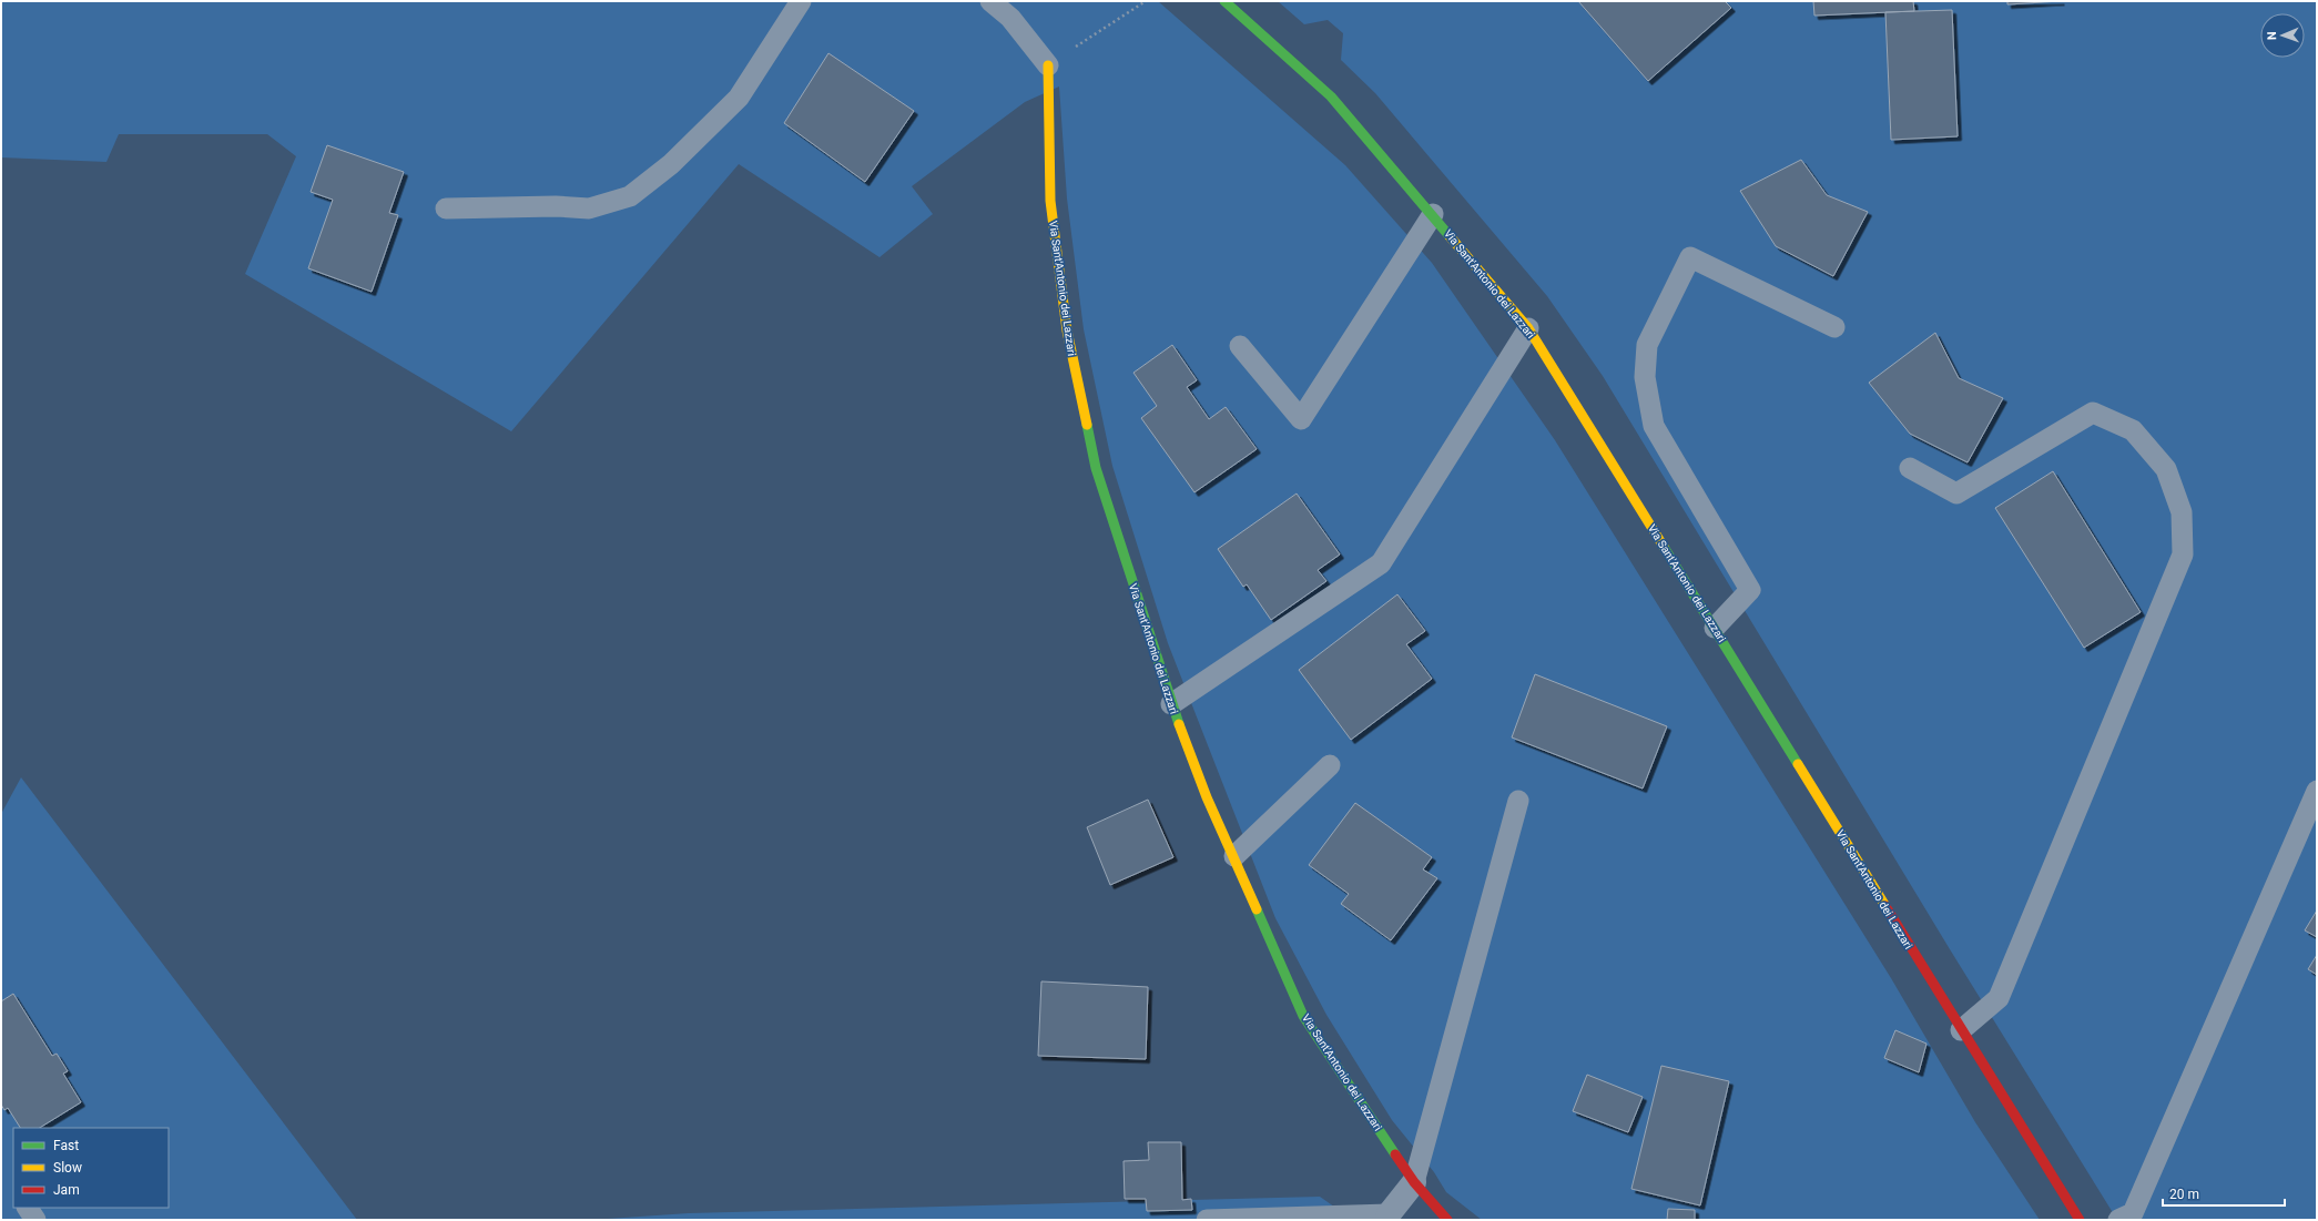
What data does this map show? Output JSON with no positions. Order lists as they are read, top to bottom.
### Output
{
  "streets": {
    "street": ["Via Sant'Antonio dei Lazzari"]
  },
  "legend": ["Fast", "Slow", "Jam"],
  "scale_bar": "20 m",
  "north": "left"
}
